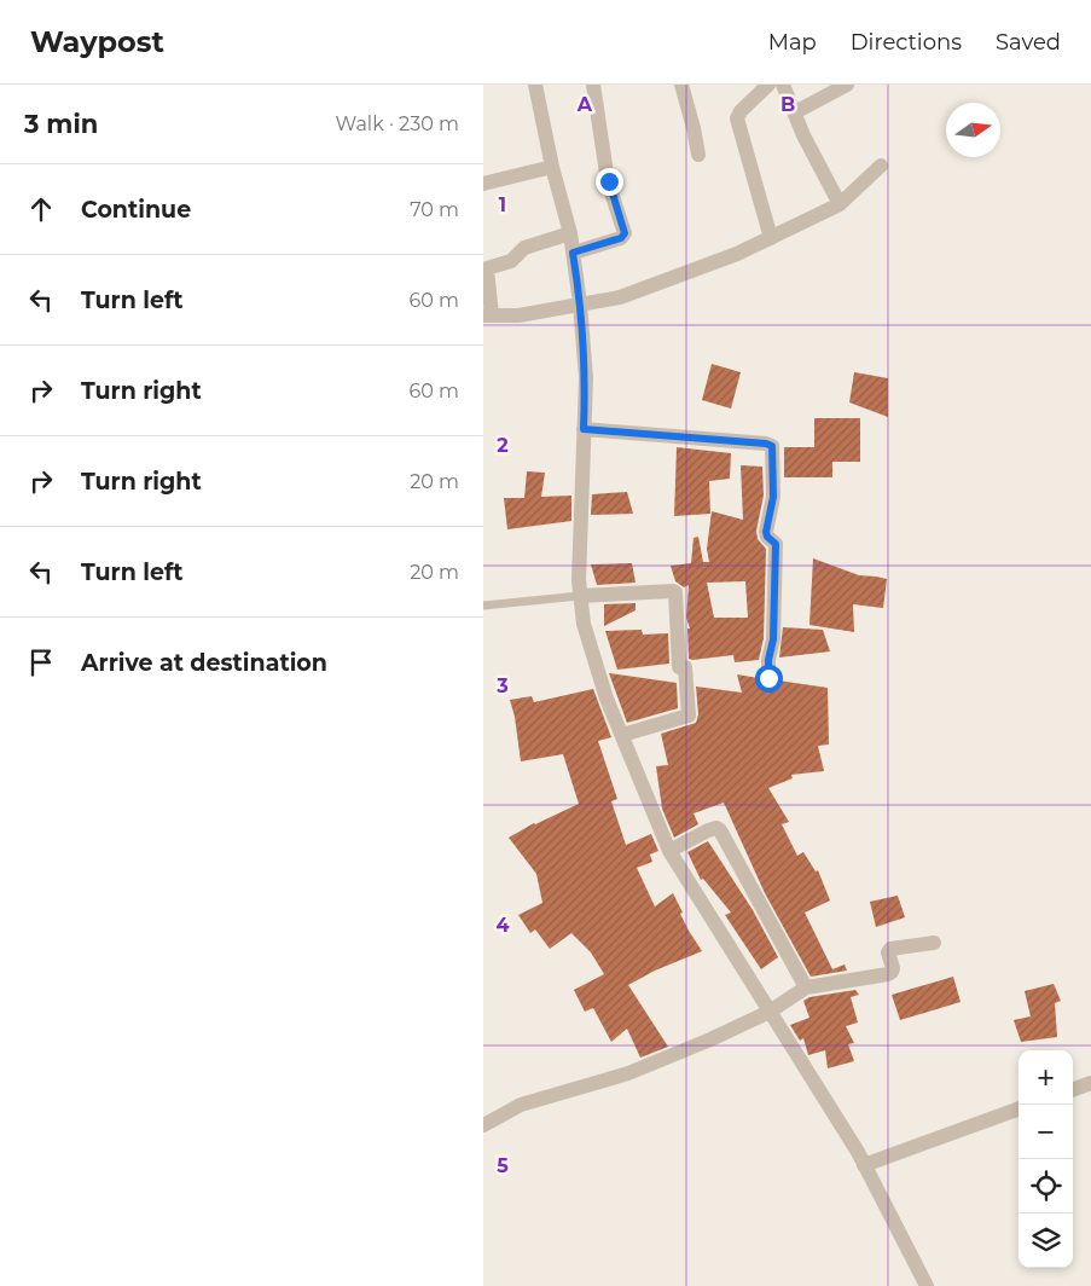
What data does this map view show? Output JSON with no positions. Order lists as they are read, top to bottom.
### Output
{
  "north": "right",
  "page": {
    "header": "Waypost",
    "nav": ["Map", "Directions", "Saved"],
    "heading": ["3 min", "Walk · 230 m"],
    "list": [
      ["Continue", "70 m"],
      ["Turn left", "60 m"],
      ["Turn right", "60 m"],
      ["Turn right", "20 m"],
      ["Turn left", "20 m"],
      "Arrive at destination"
    ],
    "map_buttons": ["+", "−"]
  },
  "grid": {
    "columns": ["A", "B"],
    "rows": [
      "1",
      "2",
      "3",
      "4",
      "5"
    ]
  }
}
